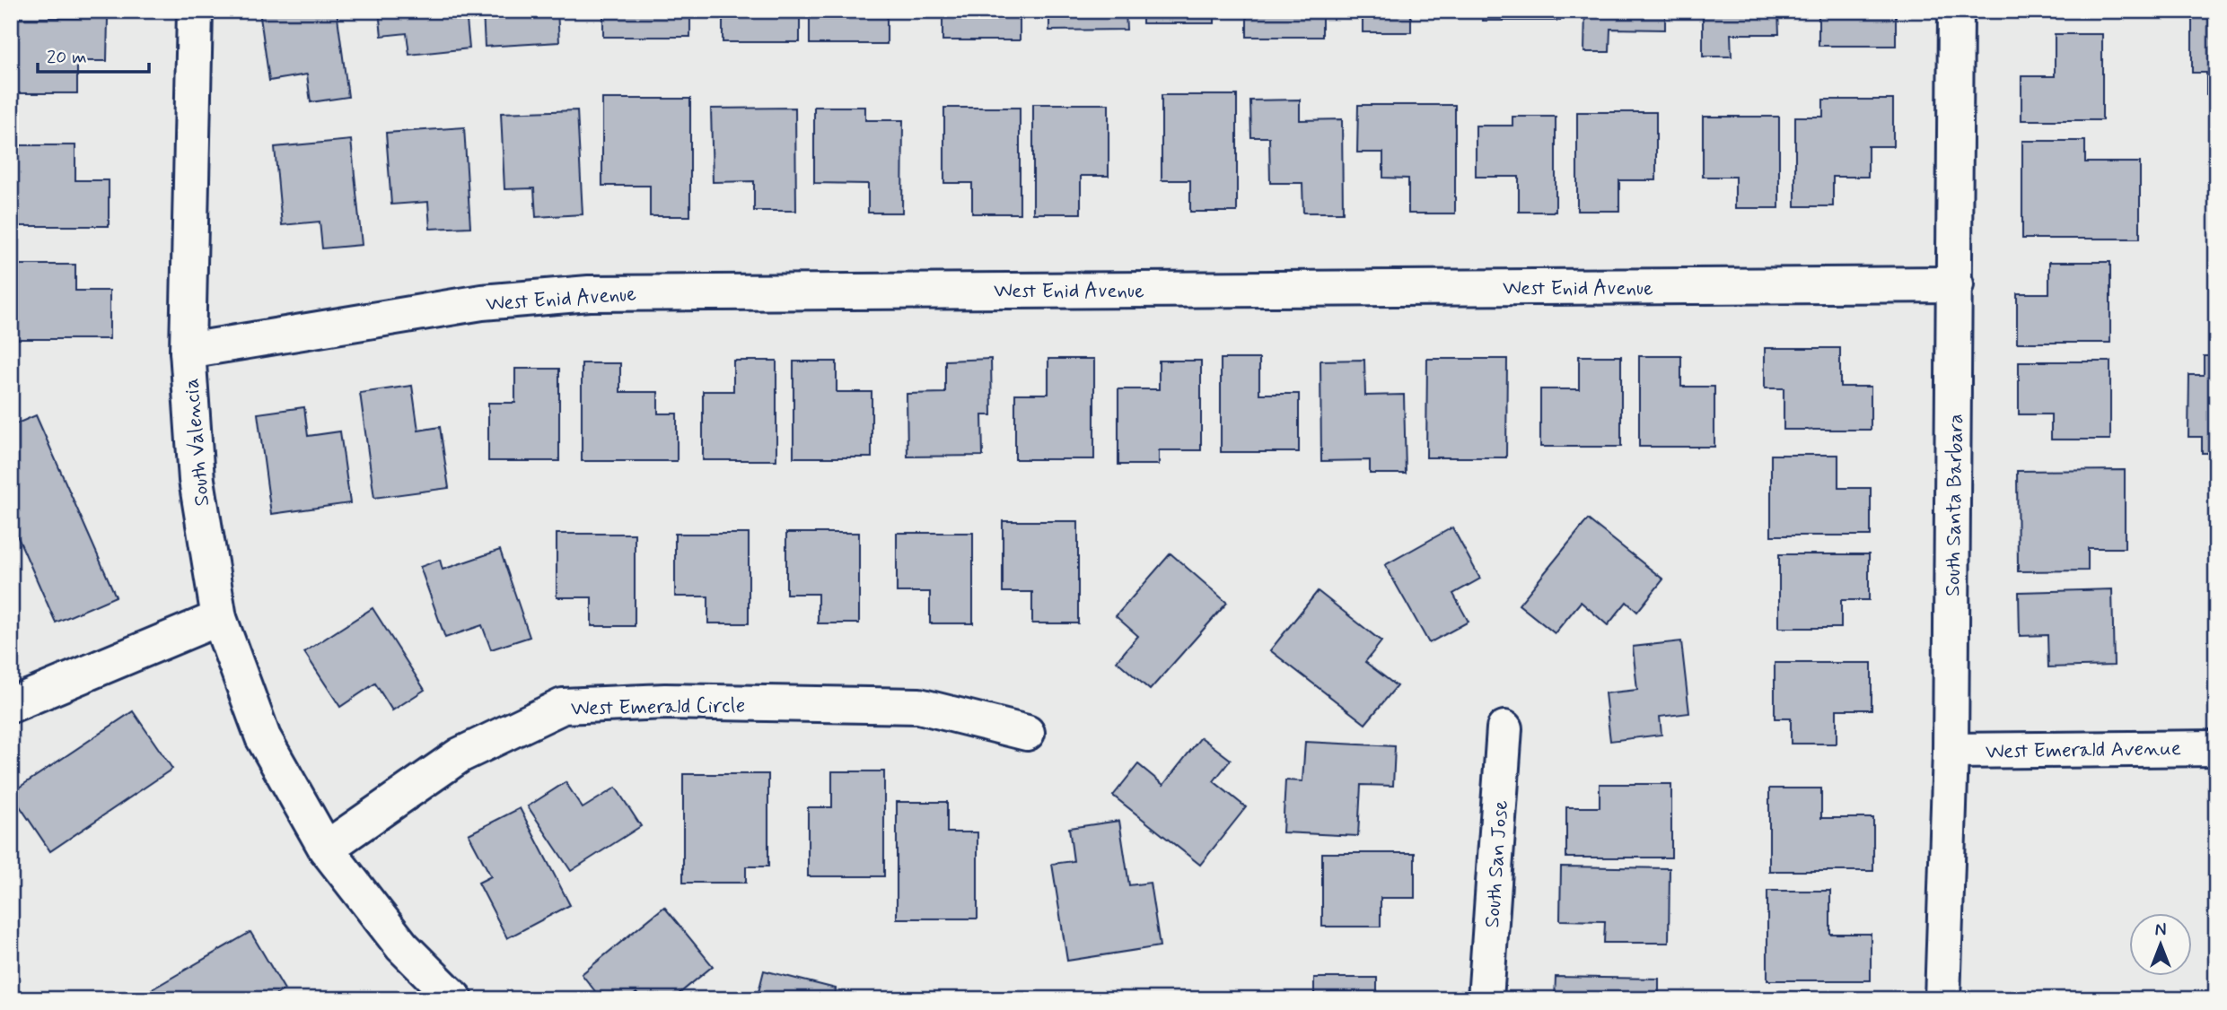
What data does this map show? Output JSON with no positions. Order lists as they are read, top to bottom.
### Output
{
  "streets": {
    "street": [
      "West Enid Avenue",
      "South Valencia",
      "South Santa Barbara",
      "West Emerald Circle",
      "West Emerald Avenue",
      "South San Jose"
    ]
  },
  "crossings": [
    ["West Enid Avenue", "South Valencia"],
    ["West Enid Avenue", "South Santa Barbara"],
    ["South Valencia", "West Emerald Circle"],
    ["South Santa Barbara", "West Emerald Avenue"]
  ],
  "scale_bar": "20 m",
  "north": "top"
}
